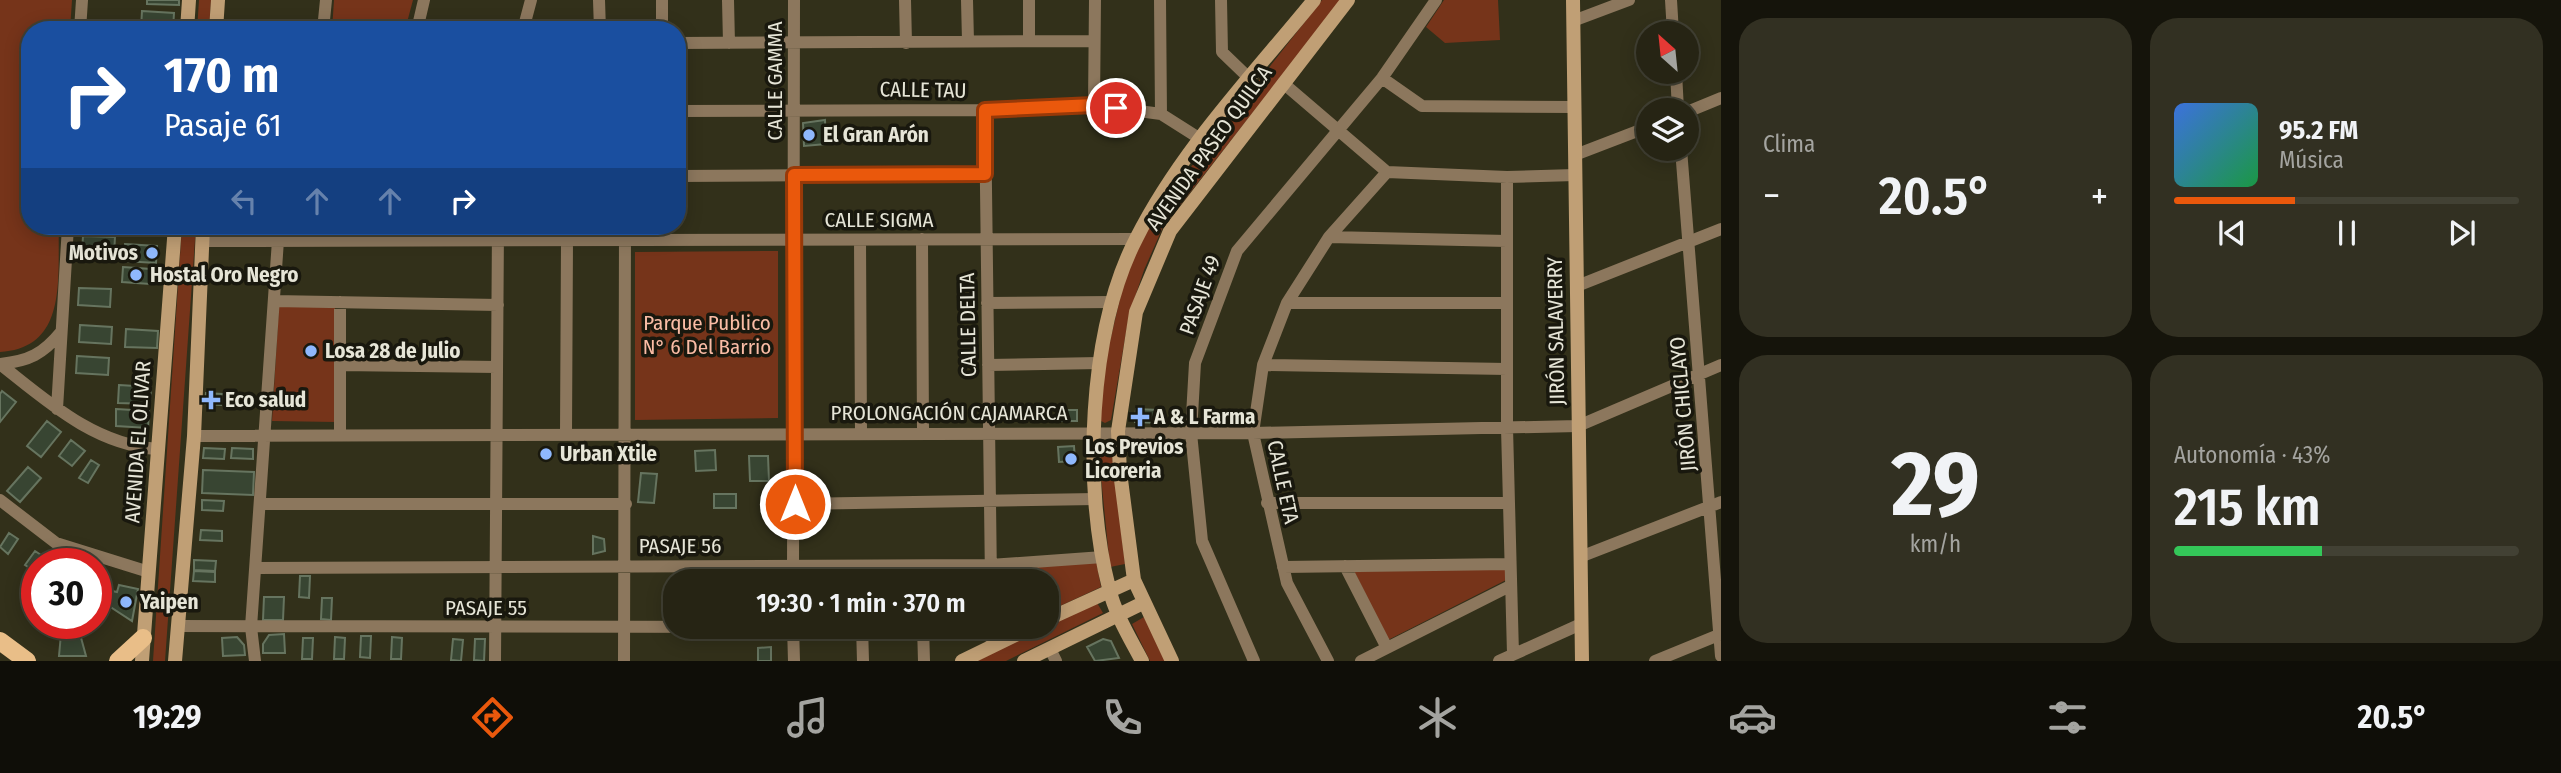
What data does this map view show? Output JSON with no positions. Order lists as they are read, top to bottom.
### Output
{
  "streets": {
    "main road": ["AVENIDA PASEO QUILCA", "JIRÓN SALAVERRY", "AVENIDA EL OLIVAR"],
    "street": [
      "CALLE GAMMA",
      "CALLE TAU",
      "CALLE SIGMA",
      "PASAJE 49",
      "CALLE DELTA",
      "JIRÓN CHICLAYO",
      "PROLONGACIÓN CAJAMARCA",
      "CALLE ETA",
      "PASAJE 56",
      "PASAJE 55"
    ]
  },
  "crossings": [
    ["CALLE GAMMA", "CALLE TAU"],
    ["CALLE GAMMA", "CALLE SIGMA"],
    ["CALLE GAMMA", "PROLONGACIÓN CAJAMARCA"],
    ["CALLE GAMMA", "PASAJE 56"],
    ["CALLE TAU", "AVENIDA PASEO QUILCA"],
    ["CALLE TAU", "CALLE DELTA"],
    ["AVENIDA PASEO QUILCA", "CALLE SIGMA"],
    ["AVENIDA PASEO QUILCA", "PROLONGACIÓN CAJAMARCA"],
    ["AVENIDA PASEO QUILCA", "PASAJE 56"],
    ["CALLE SIGMA", "CALLE DELTA"],
    ["PASAJE 49", "PROLONGACIÓN CAJAMARCA"],
    ["CALLE DELTA", "PROLONGACIÓN CAJAMARCA"],
    ["CALLE DELTA", "PASAJE 56"],
    ["JIRÓN SALAVERRY", "PROLONGACIÓN CAJAMARCA"],
    ["PROLONGACIÓN CAJAMARCA", "CALLE ETA"]
  ],
  "parks": ["Parque Publico N° 6 Del Barrio"],
  "places": {
    "other": [
      "El Gran Arón",
      "Motivos",
      "Hostal Oro Negro",
      "Losa 28 de Julio",
      "Urban Xtile",
      "Los Previos Licoreria",
      "Yaipen"
    ],
    "health": ["Eco salud", "A & L Farma"]
  },
  "north": "top left",
  "page": {
    "tile": [
      "Clima",
      ["29", "km/h"],
      ["Autonomía · 43%", "215 km"]
    ],
    "turn": ["170 m", "Pasaje 61"],
    "song": ["95.2 FM", "Música"],
    "heat": ["−", "20.5°", "+"],
    "limit": "30",
    "trip": "19:30 · 1 min · 370 m",
    "tabs": ["19:29", "20.5°"]
  }
}
